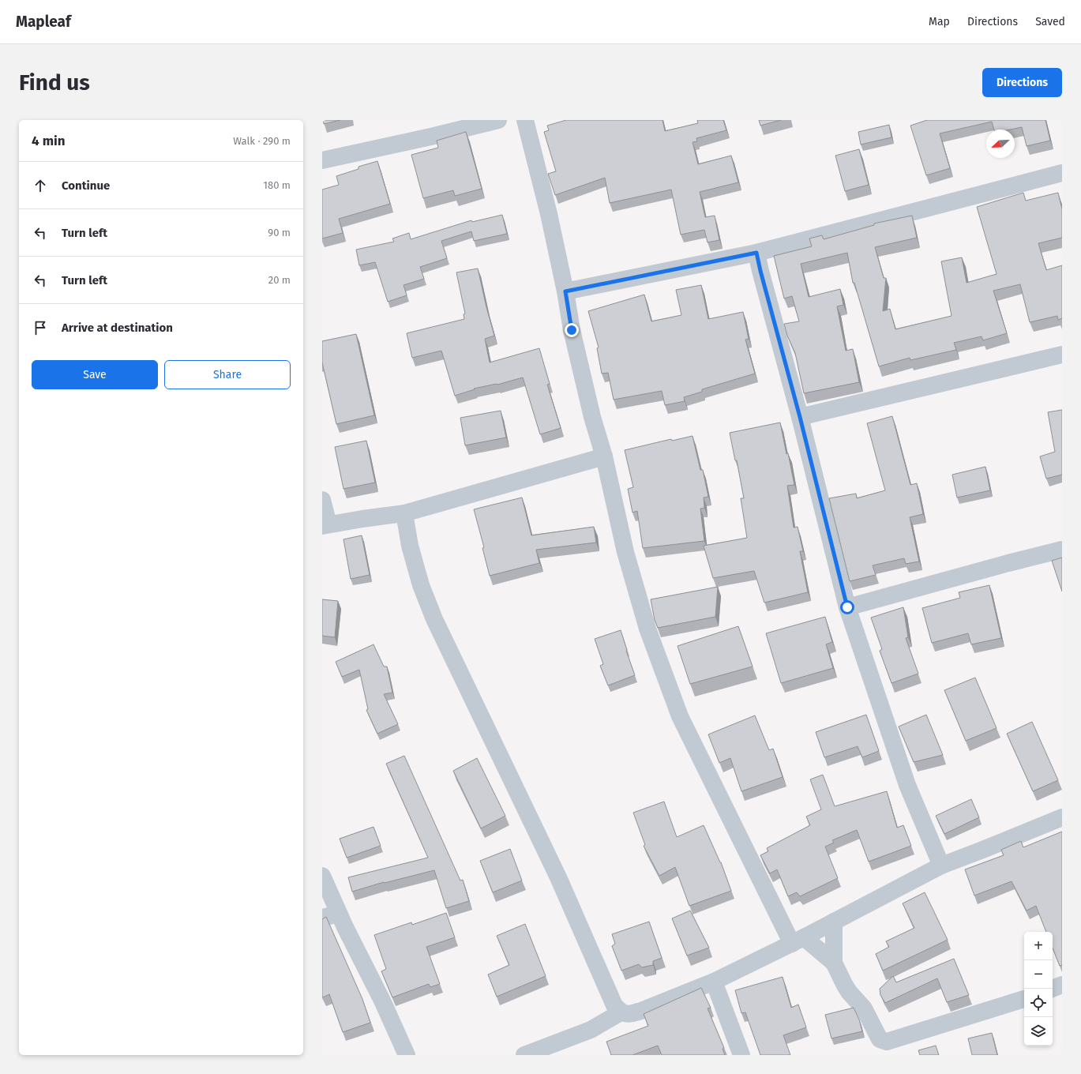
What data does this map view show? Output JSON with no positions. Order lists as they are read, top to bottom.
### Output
{
  "north": "bottom left",
  "page": {
    "header": "Mapleaf",
    "nav": ["Map", "Directions", "Saved"],
    "buttons": [
      "Directions",
      ["Save", "Share"]
    ],
    "title": "Find us",
    "heading": ["4 min", "Walk · 290 m"],
    "list": [
      ["Continue", "180 m"],
      ["Turn left", "90 m"],
      ["Turn left", "20 m"],
      "Arrive at destination"
    ],
    "map_buttons": ["+", "−"]
  }
}
